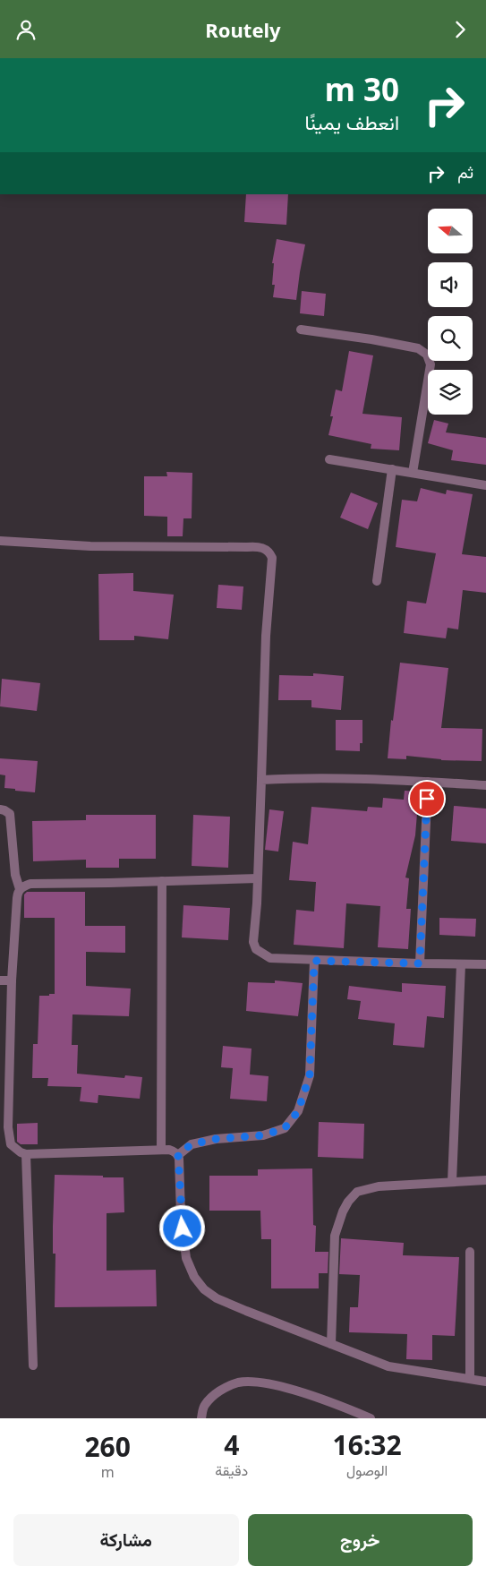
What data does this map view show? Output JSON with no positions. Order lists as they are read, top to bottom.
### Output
{
  "north": "left",
  "page": {
    "header": "Routely",
    "turn": ["30 m", "انعطف يمينًا"],
    "then": "ثم",
    "eta": [
      "16:32",
      "الوصول",
      "4",
      "دقيقة",
      "260",
      "m"
    ],
    "buttons": ["خروج", "مشاركة"]
  }
}
